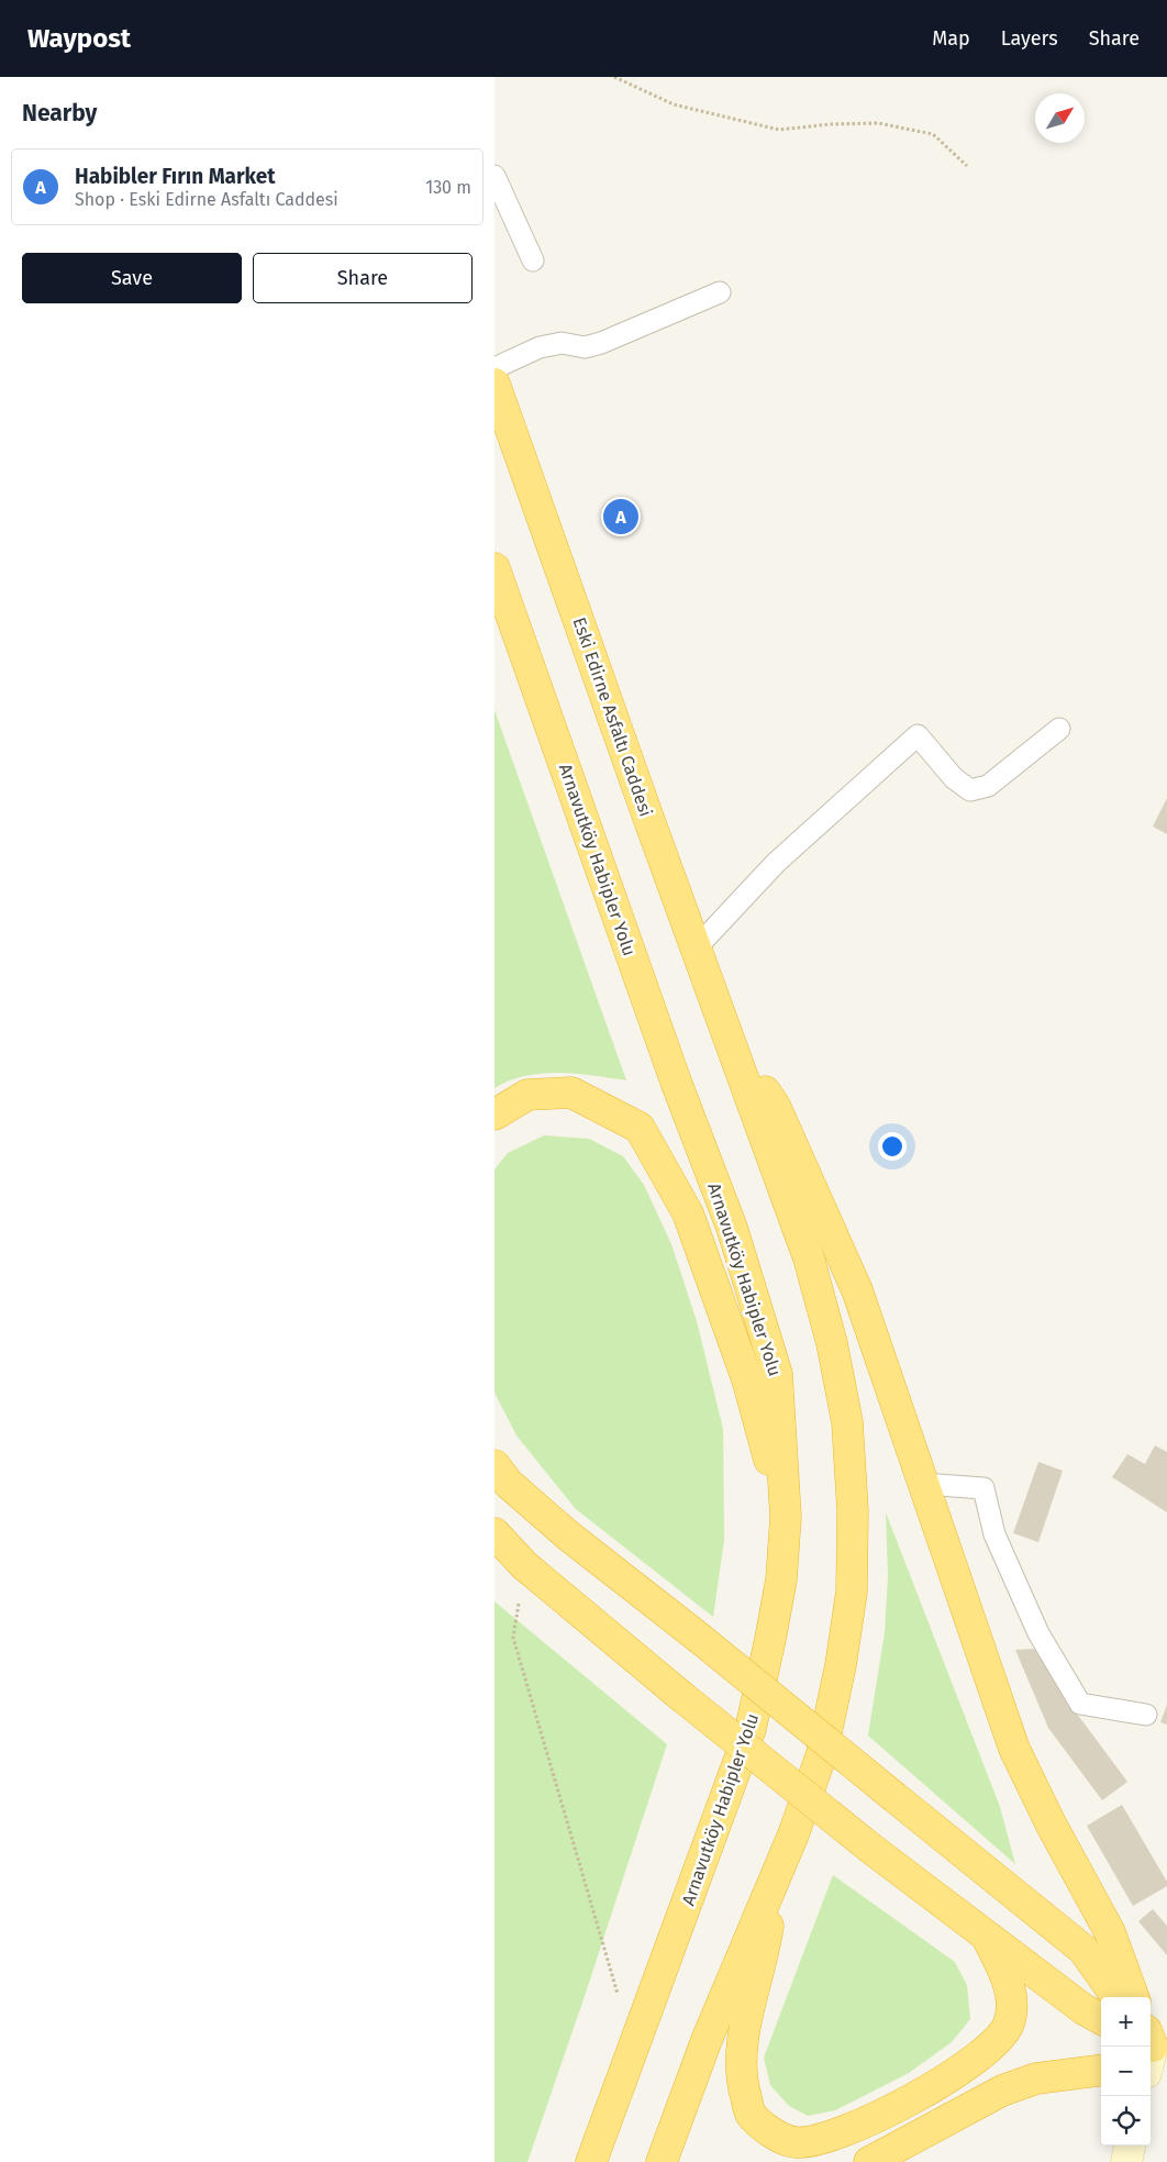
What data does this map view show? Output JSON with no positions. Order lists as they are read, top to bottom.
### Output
{
  "streets": {
    "highway": ["Eski Edirne Asfaltı Caddesi", "Arnavutköy Habipler Yolu"]
  },
  "north": "top right",
  "page": {
    "header": "Waypost",
    "nav": ["Map", "Layers", "Share"],
    "heading": "Nearby",
    "list": [
      {
        "mark": "A",
        "name": "Habibler Fırın Market",
        "note": "Shop · Eski Edirne Asfaltı Caddesi",
        "value": "130 m"
      }
    ],
    "buttons": ["Save", "Share"],
    "pins": "A",
    "map_buttons": ["+", "−"]
  }
}
